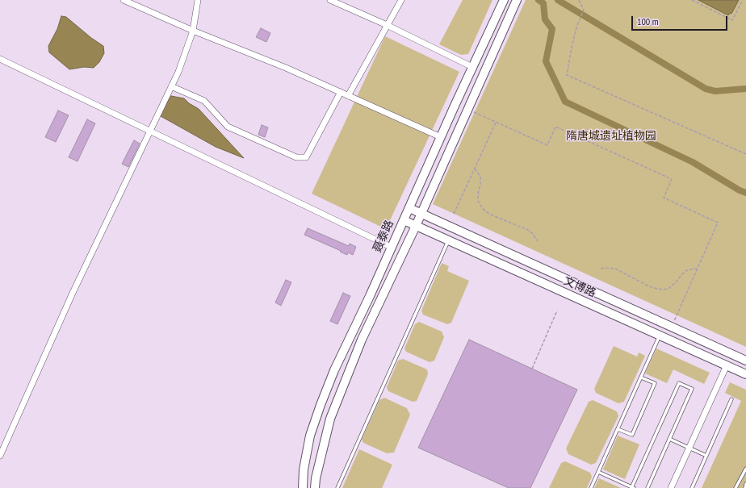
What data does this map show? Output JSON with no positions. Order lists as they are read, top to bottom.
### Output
{
  "streets": {
    "main road": ["聂泰路", "文博路"]
  },
  "crossings": [
    ["聂泰路", "文博路"]
  ],
  "parks": ["隋唐城遗址植物园"],
  "scale_bar": "100 m"
}
